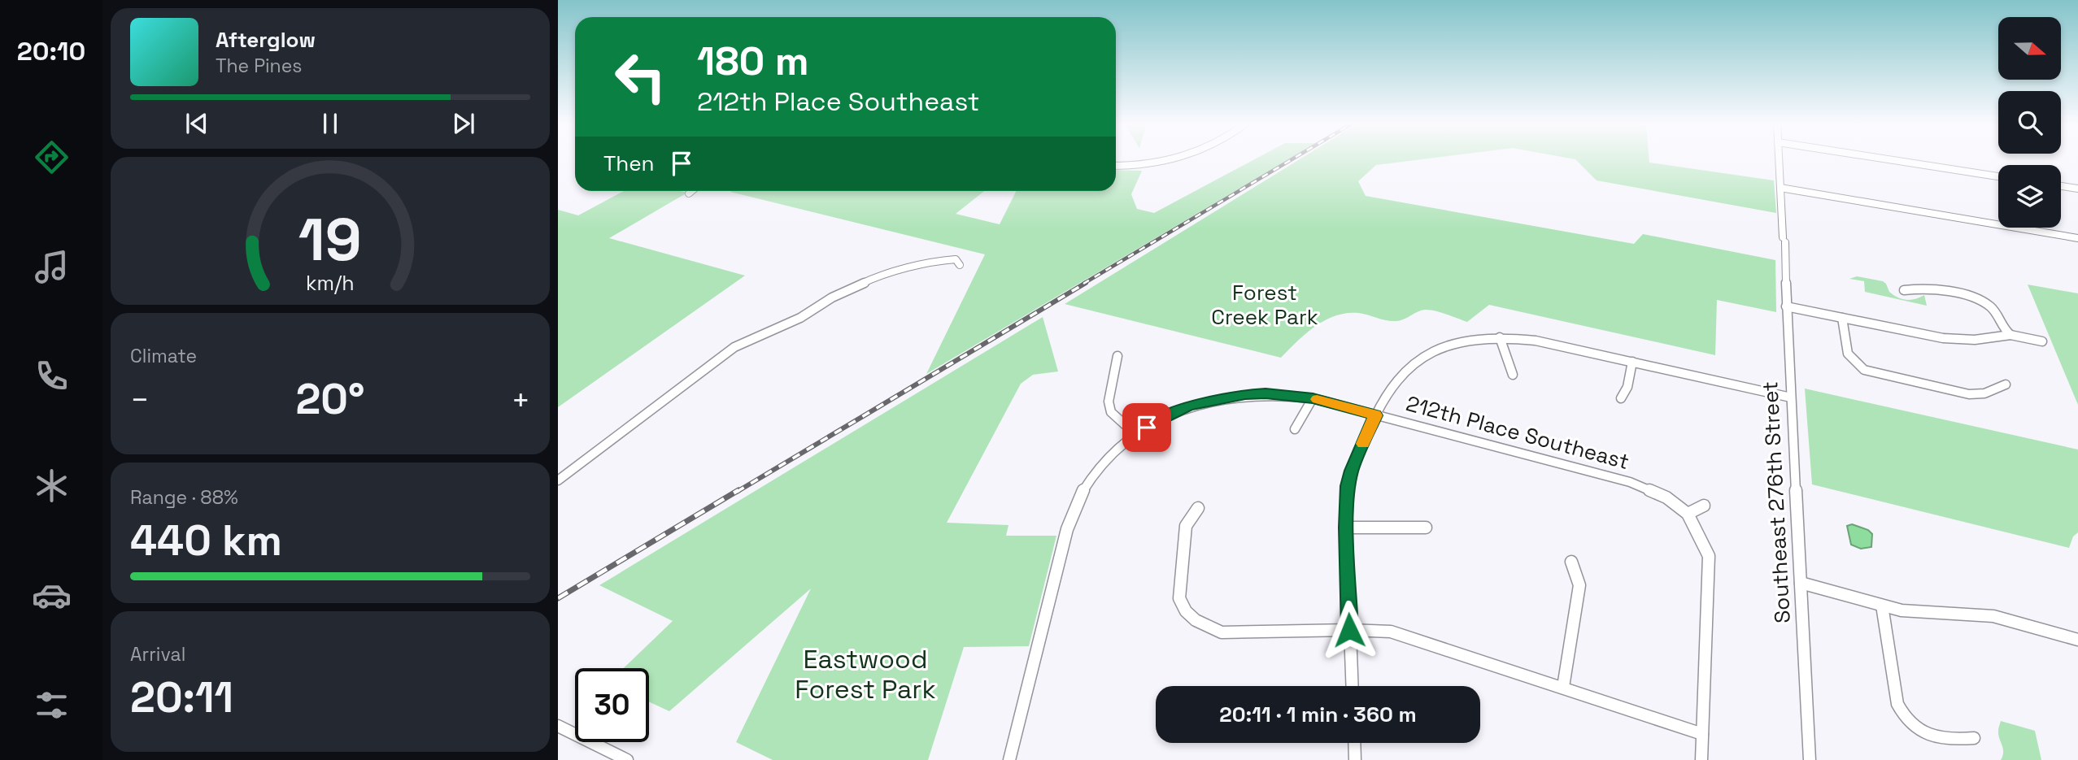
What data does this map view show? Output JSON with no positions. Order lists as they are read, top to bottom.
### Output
{
  "streets": {
    "street": ["212th Place Southeast", "Southeast 276th Street"]
  },
  "parks": ["Forest Creek Park", "Eastwood Forest Park"],
  "north": "right",
  "page": {
    "tabs": "20:10",
    "turn": ["180 m", "212th Place Southeast"],
    "song": ["Afterglow", "The Pines"],
    "then": "Then",
    "tile": [
      "Climate",
      ["Range · 88%", "440 km"],
      ["Arrival", "20:11"]
    ],
    "heat": ["−", "20°", "+"],
    "limit": "30",
    "trip": "20:11 · 1 min · 360 m",
    "gauge": ["19", "km/h"]
  }
}
